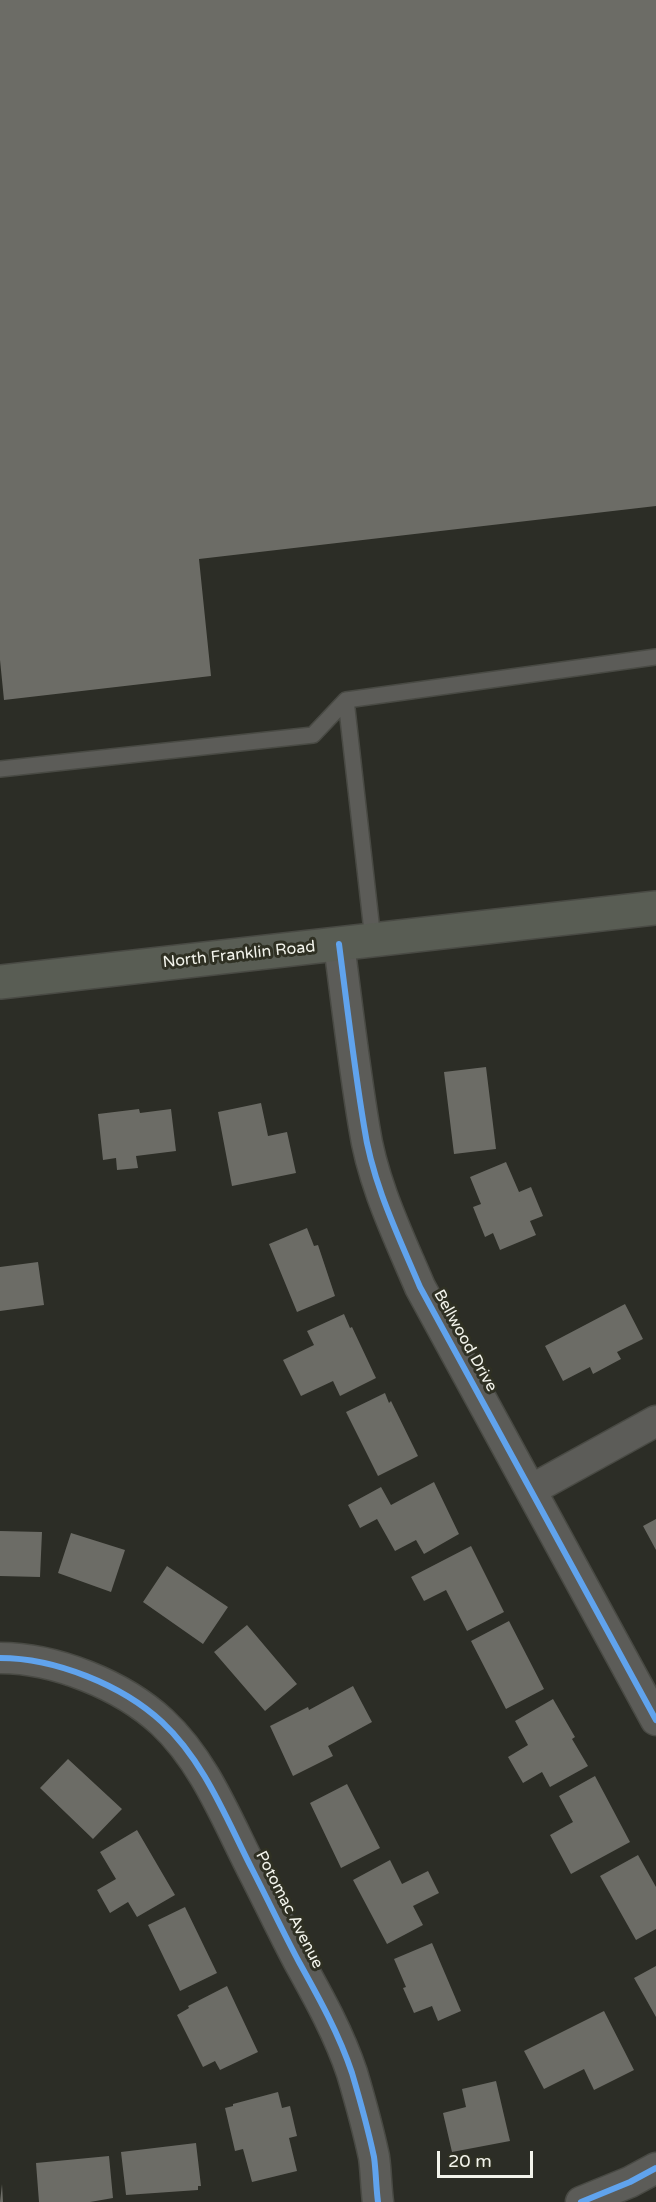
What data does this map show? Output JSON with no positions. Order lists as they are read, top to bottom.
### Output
{
  "streets": {
    "main road": ["North Franklin Road"],
    "street": ["Bellwood Drive", "Potomac Avenue"]
  },
  "crossings": [
    ["North Franklin Road", "Bellwood Drive"]
  ],
  "scale_bar": "20 m"
}
